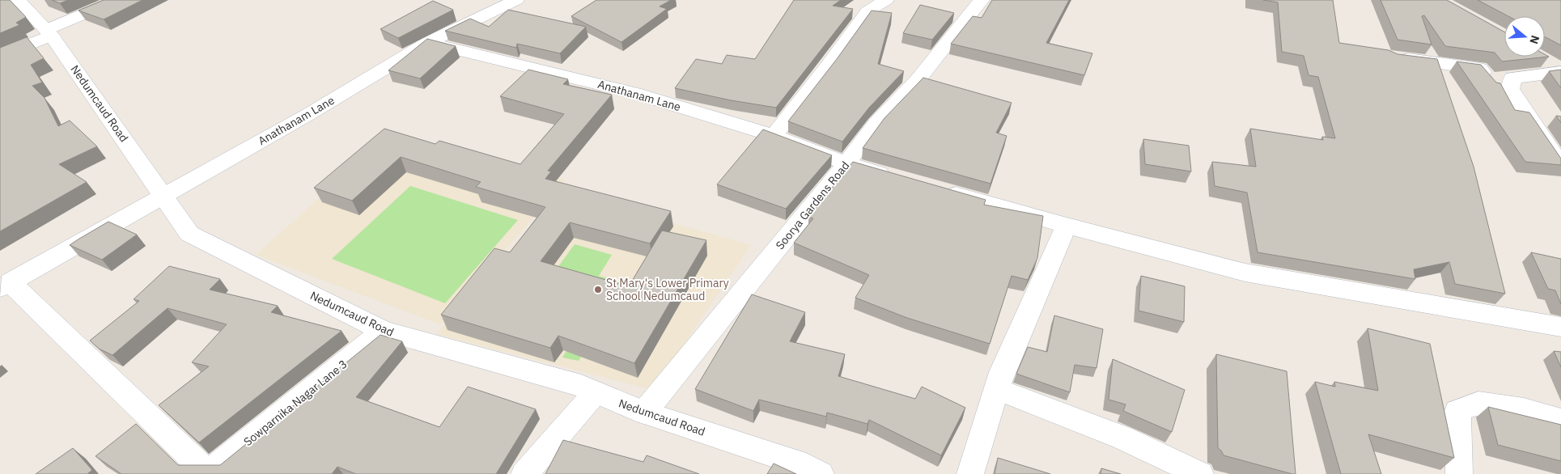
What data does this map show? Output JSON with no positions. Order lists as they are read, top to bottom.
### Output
{
  "streets": {
    "street": [
      "Anathanam Lane",
      "Nedumcaud Road",
      "Soorya Gardens Road",
      "Sowparnika Nagar Lane 3"
    ]
  },
  "crossings": [
    ["Anathanam Lane", "Nedumcaud Road"],
    ["Anathanam Lane", "Soorya Gardens Road"],
    ["Nedumcaud Road", "Soorya Gardens Road"],
    ["Nedumcaud Road", "Sowparnika Nagar Lane 3"]
  ],
  "places": ["St Mary's Lower Primary School Nedumcaud"],
  "north": "right"
}
